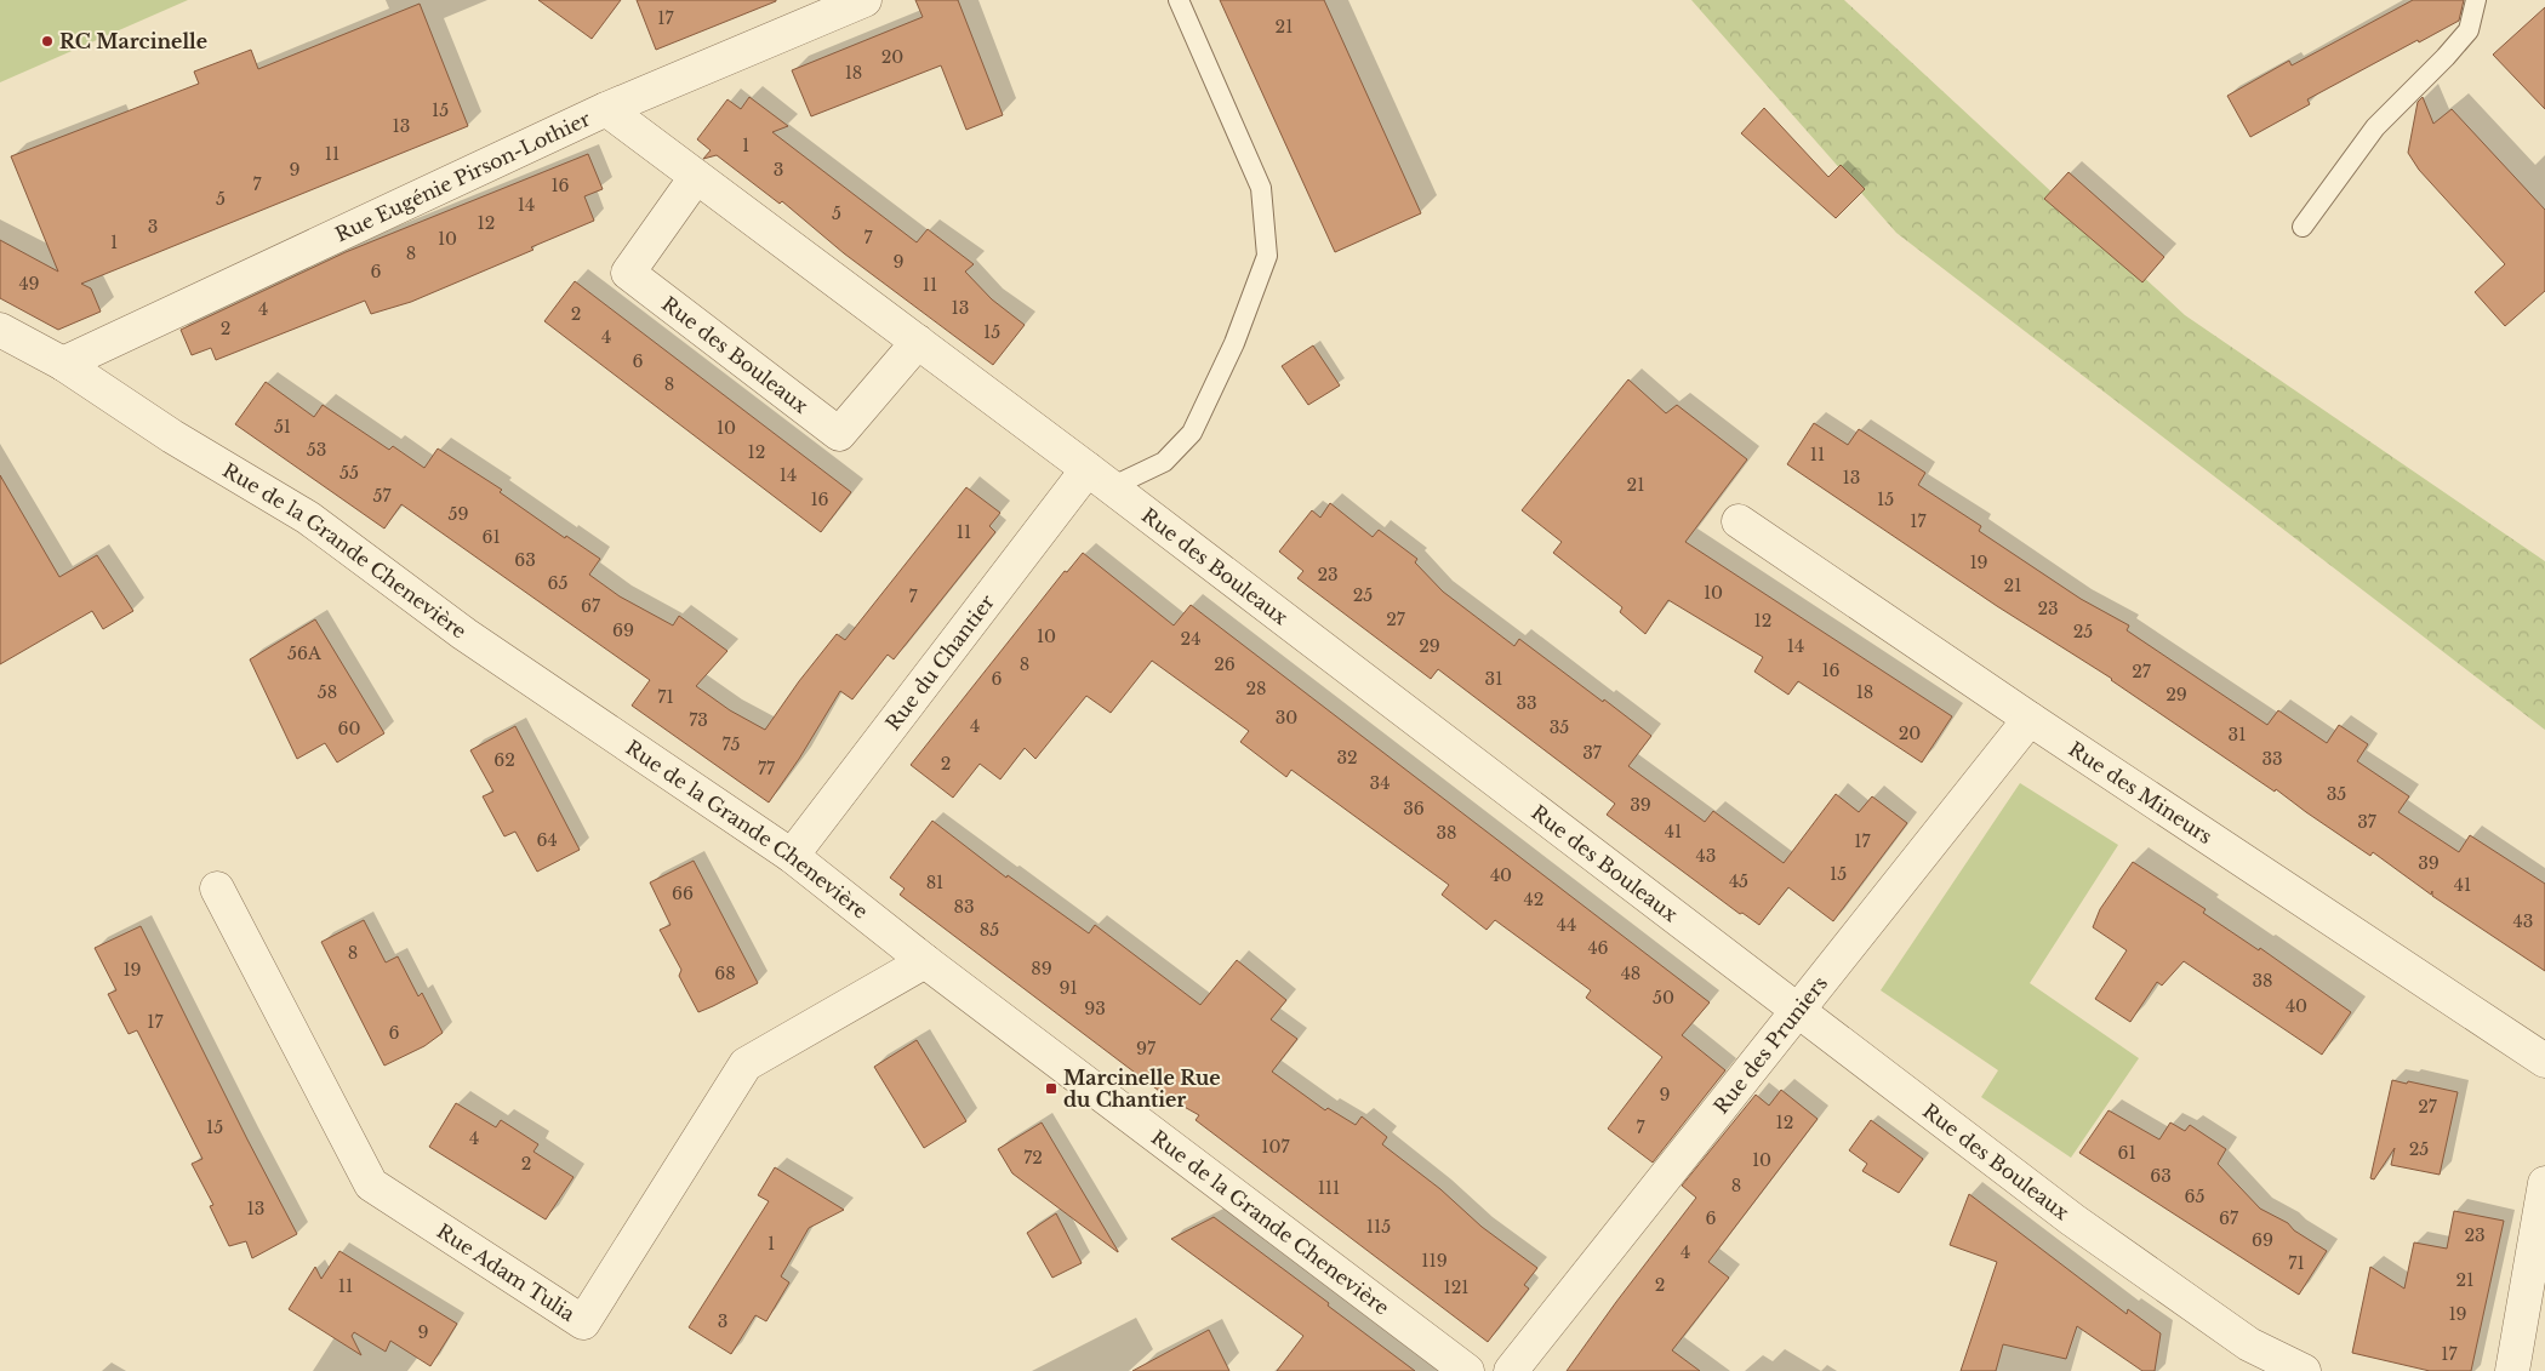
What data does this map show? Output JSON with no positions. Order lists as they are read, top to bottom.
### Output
{
  "streets": {
    "street": [
      "Rue Eugénie Pirson-Lothier",
      "Rue des Bouleaux",
      "Rue de la Grande Chenevière",
      "Rue du Chantier",
      "Rue des Mineurs",
      "Rue des Pruniers",
      "Rue Adam Tulia"
    ]
  },
  "crossings": [
    ["Rue Eugénie Pirson-Lothier", "Rue des Bouleaux"],
    ["Rue Eugénie Pirson-Lothier", "Rue de la Grande Chenevière"],
    ["Rue des Bouleaux", "Rue du Chantier"],
    ["Rue des Bouleaux", "Rue des Pruniers"],
    ["Rue de la Grande Chenevière", "Rue du Chantier"],
    ["Rue de la Grande Chenevière", "Rue Adam Tulia"],
    ["Rue des Mineurs", "Rue des Pruniers"]
  ],
  "places": {
    "other": ["RC Marcinelle"],
    "transit": ["Marcinelle Rue du Chantier"]
  },
  "house_numbers": [
    "17",
    "21",
    "20",
    "18",
    "15",
    "13",
    "1",
    "11",
    "9",
    "3",
    "7",
    "16",
    "5",
    "14",
    "5",
    "12",
    "3",
    "7",
    "10",
    "1",
    "8",
    "9",
    "6",
    "49",
    "11",
    "13",
    "4",
    "2",
    "2",
    "15",
    "4",
    "6",
    "8",
    "51",
    "10",
    "53",
    "12",
    "11",
    "55",
    "14",
    "13",
    "21",
    "57",
    "16",
    "15",
    "59",
    "17",
    "11",
    "61",
    "63",
    "19",
    "23",
    "65",
    "21",
    "10",
    "25",
    "7",
    "67",
    "23",
    "27",
    "12",
    "69",
    "25",
    "10",
    "24",
    "29",
    "14",
    "56A",
    "8",
    "26",
    "16",
    "27",
    "6",
    "31",
    "28",
    "58",
    "18",
    "29",
    "71",
    "33",
    "30",
    "73",
    "4",
    "35",
    "60",
    "20",
    "31",
    "75",
    "37",
    "32",
    "33",
    "62",
    "2",
    "77",
    "34",
    "35",
    "39",
    "36",
    "37",
    "41",
    "38",
    "64",
    "17",
    "43",
    "39",
    "15",
    "40",
    "45",
    "81",
    "41",
    "66",
    "42",
    "83",
    "43",
    "44",
    "85",
    "46",
    "8",
    "89",
    "19",
    "68",
    "48",
    "38",
    "91",
    "50",
    "40",
    "93",
    "17",
    "6",
    "97",
    "9",
    "27",
    "12",
    "15",
    "7",
    "4",
    "107",
    "25",
    "61",
    "72",
    "10",
    "2",
    "63",
    "8",
    "111",
    "65",
    "13",
    "6",
    "67",
    "115",
    "23",
    "69",
    "1",
    "4",
    "119",
    "71",
    "21",
    "2",
    "11",
    "121",
    "19",
    "3",
    "9",
    "17"
  ]
}
